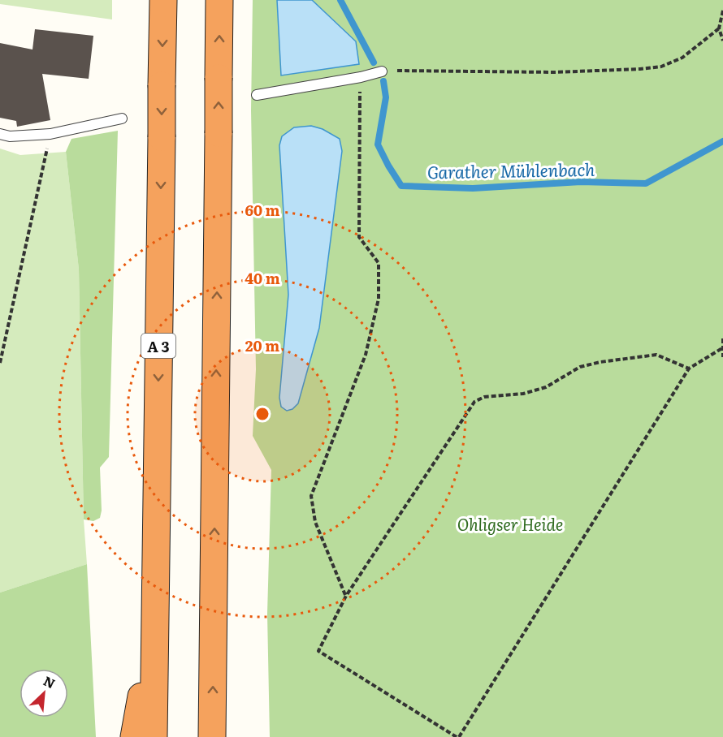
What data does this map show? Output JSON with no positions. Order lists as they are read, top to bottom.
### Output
{
  "streets": {
    "highway": ["A 3"]
  },
  "water": ["Garather Mühlenbach"],
  "parks": ["Ohligser Heide"],
  "north": "top right",
  "rings": ["60 m", "40 m", "20 m"]
}
